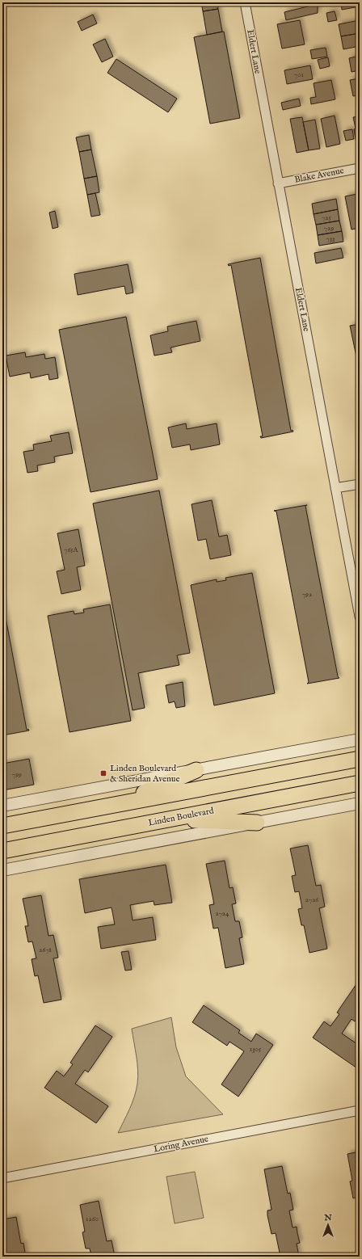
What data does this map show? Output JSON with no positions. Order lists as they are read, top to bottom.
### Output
{
  "streets": {
    "highway": ["Linden Boulevard"],
    "street": ["Eldert Lane", "Blake Avenue", "Loring Avenue"]
  },
  "crossings": [
    ["Eldert Lane", "Blake Avenue"]
  ],
  "places": {
    "transit": ["Linden Boulevard & Sheridan Avenue"]
  },
  "house_numbers": [
    "701",
    "725",
    "729",
    "733",
    "765A",
    "792",
    "799",
    "2726",
    "2724",
    "2678",
    "1305",
    "1260"
  ],
  "north": "top"
}
